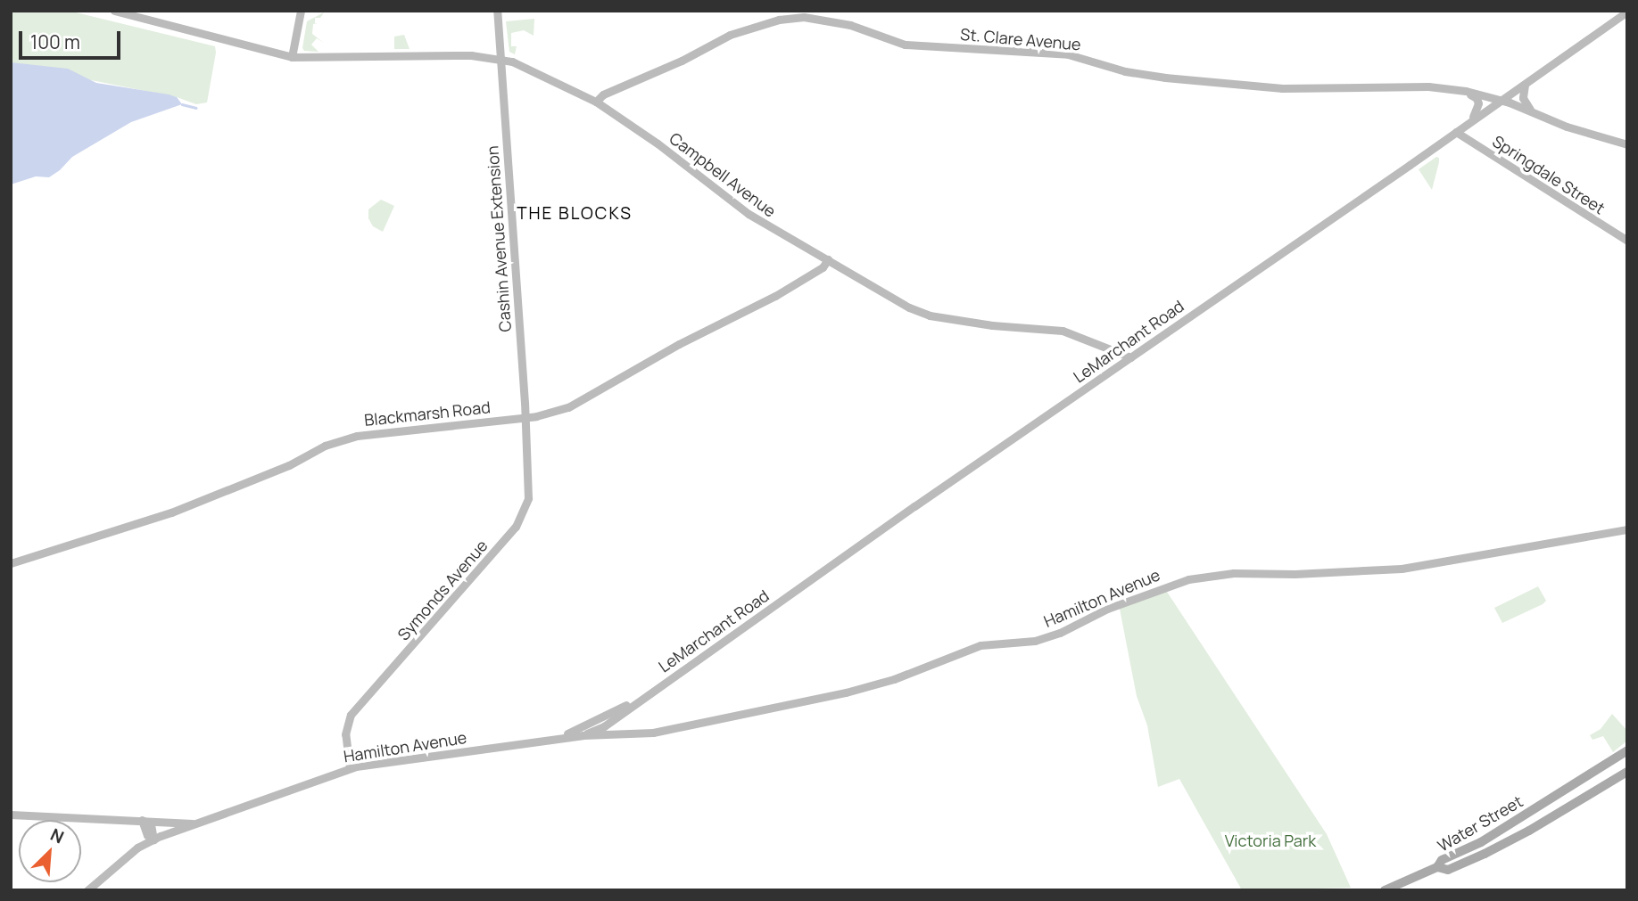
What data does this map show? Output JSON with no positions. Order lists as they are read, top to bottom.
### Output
{
  "streets": {
    "main road": ["Water Street"],
    "street": [
      "St. Clare Avenue",
      "Campbell Avenue",
      "Springdale Street",
      "Cashin Avenue Extension",
      "LeMarchant Road",
      "Blackmarsh Road",
      "Symonds Avenue",
      "Hamilton Avenue"
    ]
  },
  "crossings": [
    ["St. Clare Avenue", "Campbell Avenue"],
    ["St. Clare Avenue", "LeMarchant Road"],
    ["Campbell Avenue", "Cashin Avenue Extension"],
    ["Campbell Avenue", "LeMarchant Road"],
    ["Campbell Avenue", "Blackmarsh Road"],
    ["Springdale Street", "LeMarchant Road"],
    ["Cashin Avenue Extension", "Blackmarsh Road"],
    ["Cashin Avenue Extension", "Symonds Avenue"],
    ["LeMarchant Road", "Hamilton Avenue"],
    ["Blackmarsh Road", "Symonds Avenue"],
    ["Symonds Avenue", "Hamilton Avenue"]
  ],
  "districts": ["THE BLOCKS"],
  "parks": ["Victoria Park"],
  "scale_bar": "100 m",
  "north": "top right"
}
